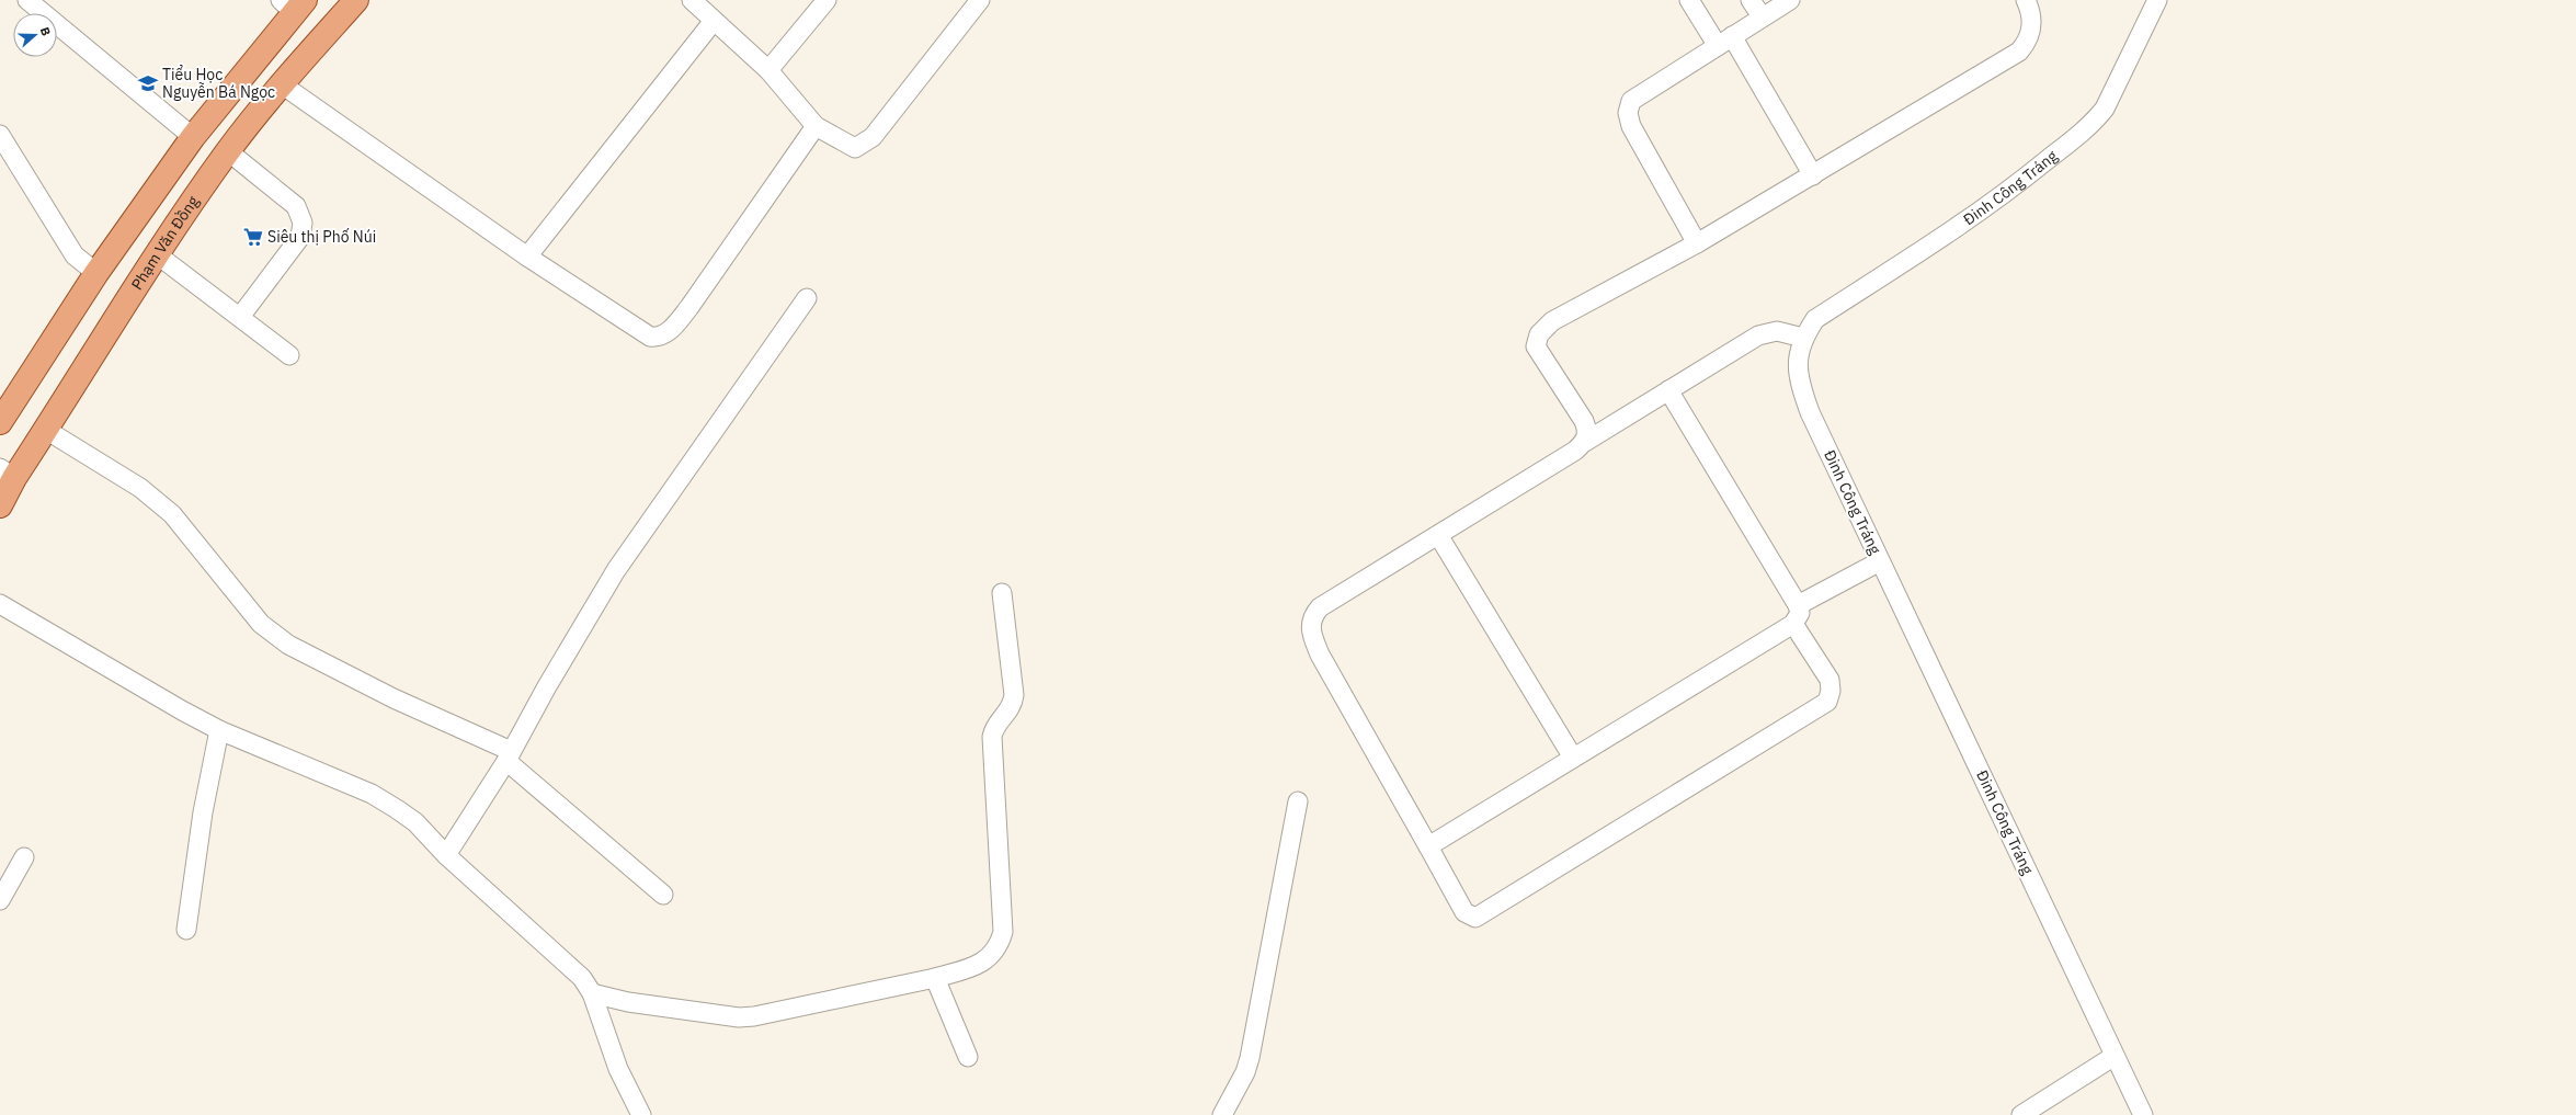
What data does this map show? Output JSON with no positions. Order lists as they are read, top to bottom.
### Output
{
  "streets": {
    "main road": ["Phạm Văn Đồng"],
    "street": ["Đinh Công Tráng"]
  },
  "places": {
    "school or university": ["Tiểu Học Nguyễn Bá Ngọc"],
    "supermarket": ["Siêu thị Phố Núi"]
  },
  "north": "right"
}
